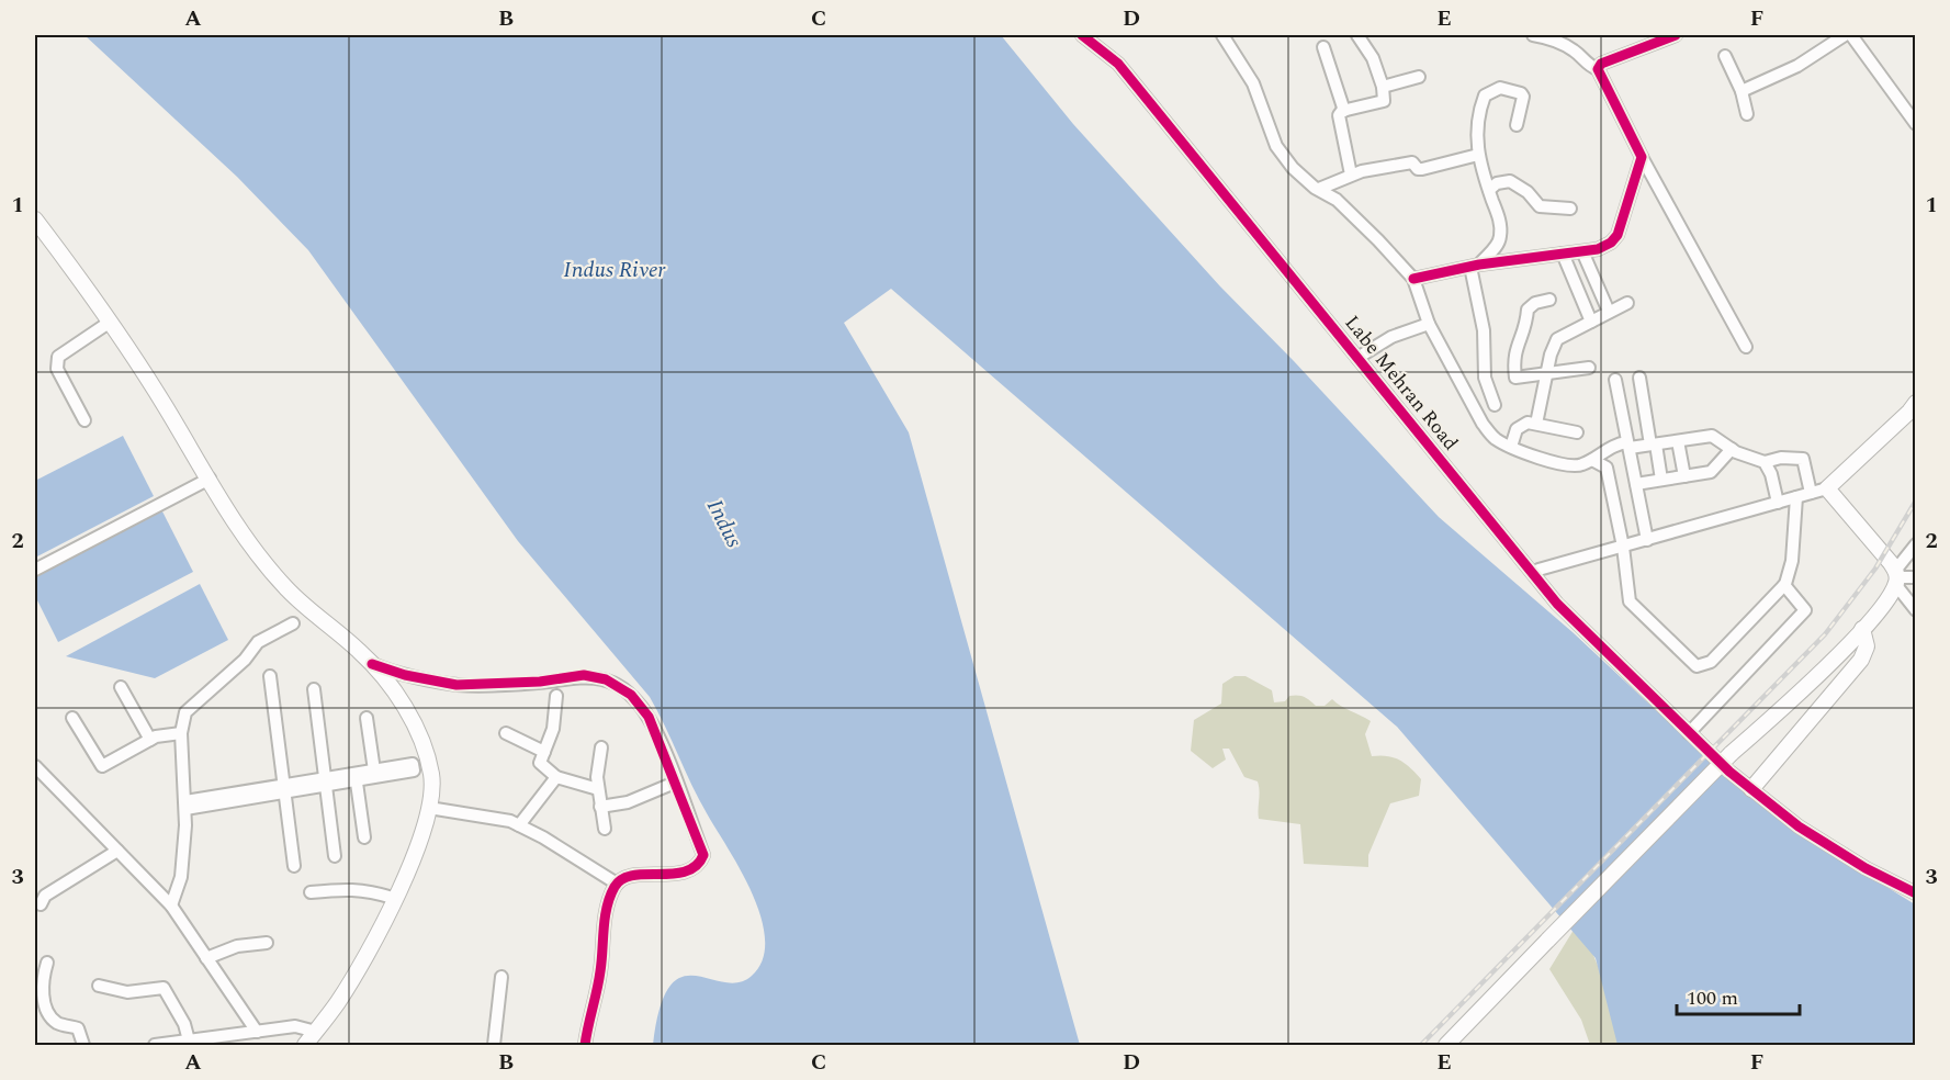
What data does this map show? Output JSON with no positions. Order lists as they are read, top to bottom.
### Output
{
  "streets": {
    "street": ["Labe Mehran Road"]
  },
  "water": ["Indus River", "Indus"],
  "scale_bar": "100 m",
  "grid": {
    "columns": [
      "A",
      "B",
      "C",
      "D",
      "E",
      "F"
    ],
    "rows": ["1", "2", "3"]
  }
}
